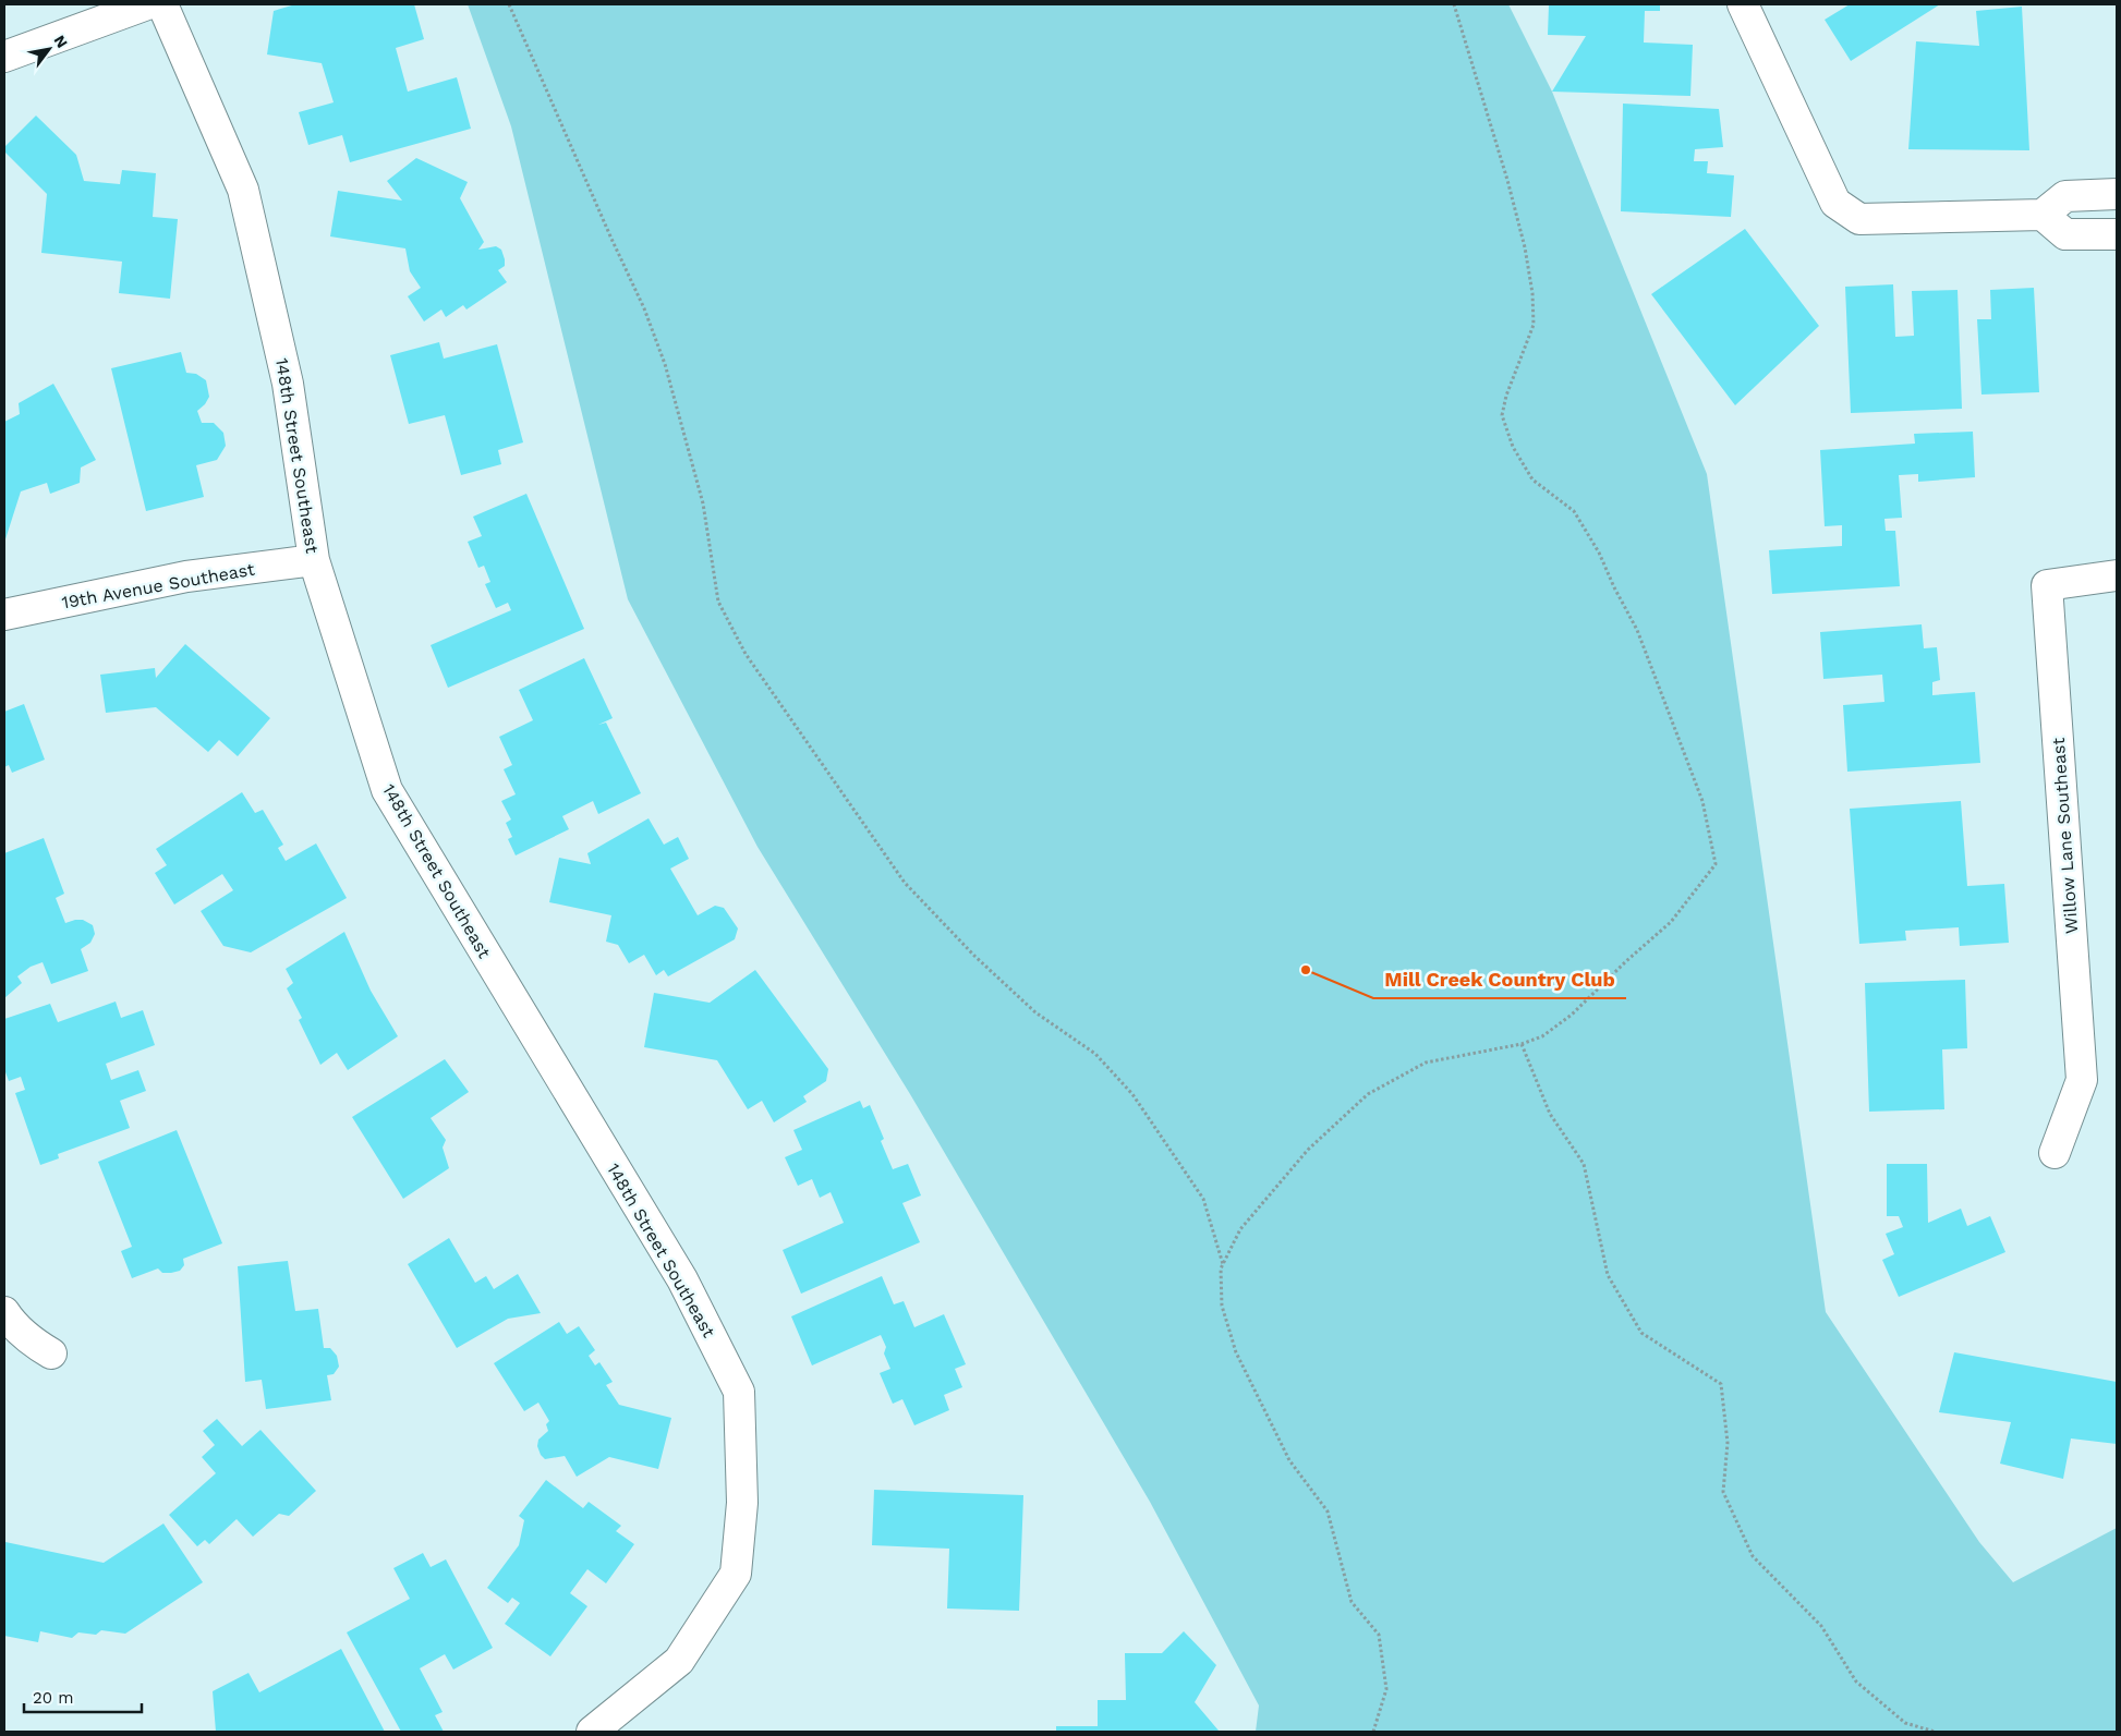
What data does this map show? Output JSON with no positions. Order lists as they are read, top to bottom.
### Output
{
  "streets": {
    "street": ["148th Street Southeast", "19th Avenue Southeast", "Willow Lane Southeast"]
  },
  "crossings": [
    ["148th Street Southeast", "19th Avenue Southeast"]
  ],
  "places": ["Mill Creek Country Club"],
  "scale_bar": "20 m",
  "north": "top right"
}
